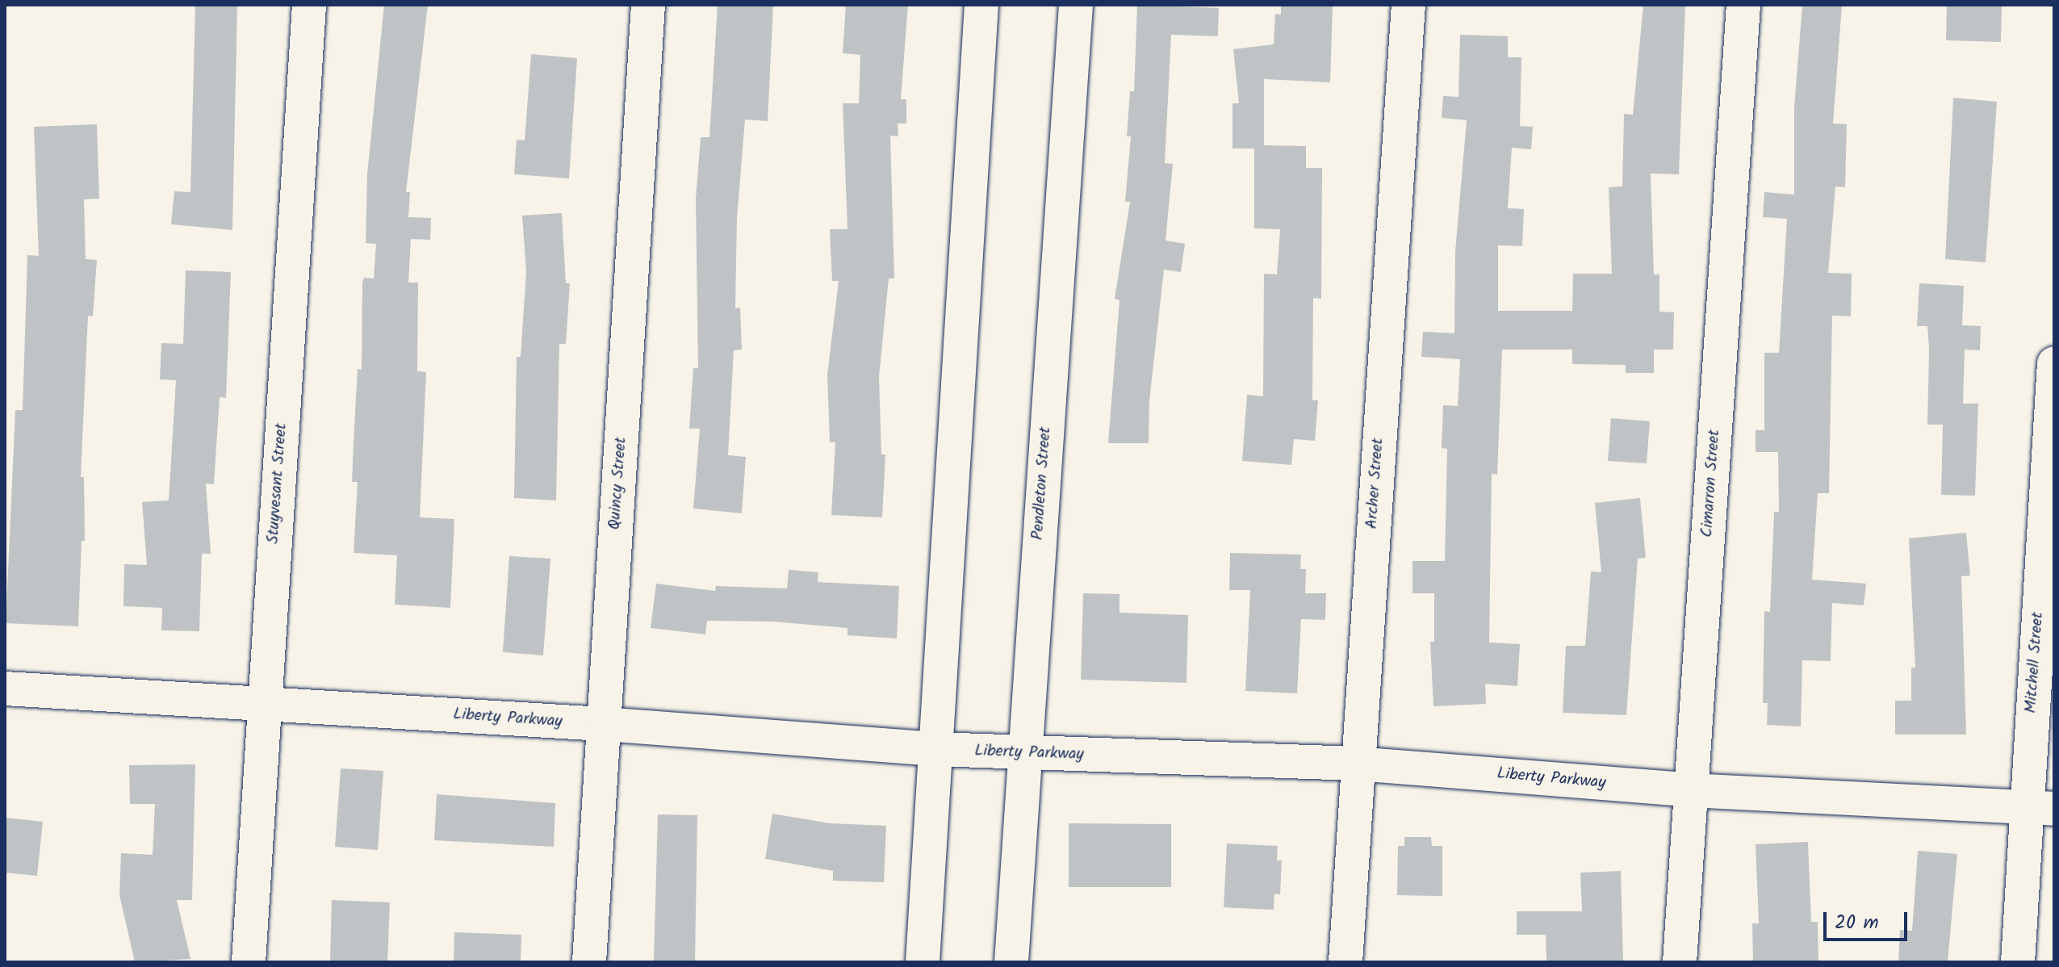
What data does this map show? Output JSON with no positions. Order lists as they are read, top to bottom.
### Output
{
  "streets": {
    "street": [
      "Stuyvesant Street",
      "Quincy Street",
      "Pendleton Street",
      "Archer Street",
      "Cimarron Street",
      "Mitchell Street",
      "Liberty Parkway"
    ]
  },
  "crossings": [
    ["Stuyvesant Street", "Liberty Parkway"],
    ["Quincy Street", "Liberty Parkway"],
    ["Pendleton Street", "Liberty Parkway"],
    ["Archer Street", "Liberty Parkway"],
    ["Cimarron Street", "Liberty Parkway"],
    ["Mitchell Street", "Liberty Parkway"]
  ],
  "scale_bar": "20 m"
}
